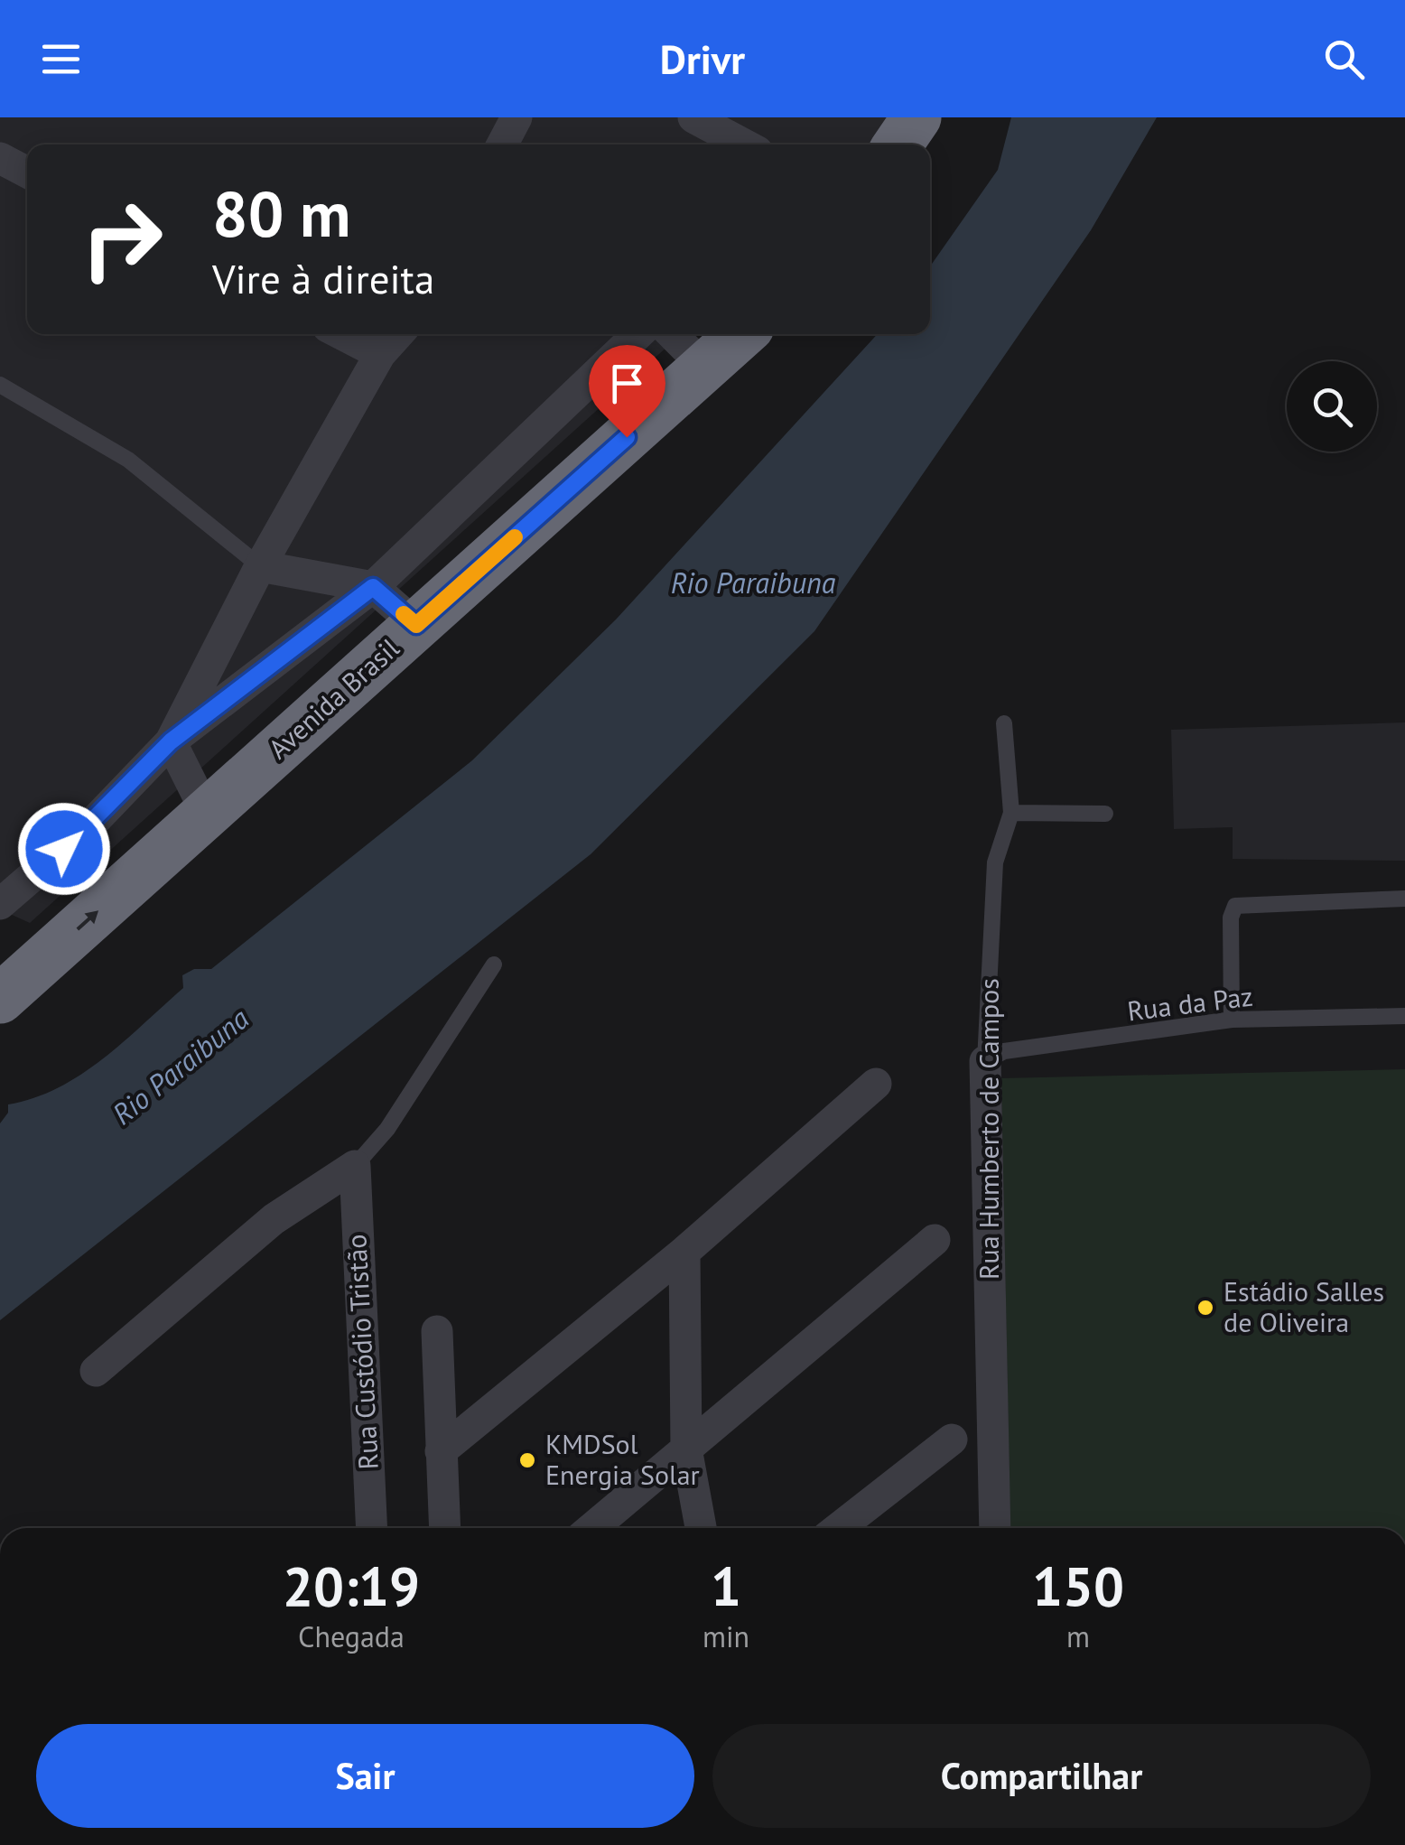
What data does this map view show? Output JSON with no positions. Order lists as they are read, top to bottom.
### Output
{
  "streets": {
    "highway": ["Avenida Brasil"],
    "street": ["Rua Humberto de Campos", "Rua Custódio Tristão"],
    "lane": ["Rua da Paz"]
  },
  "crossings": [
    ["Rua da Paz", "Rua Humberto de Campos"]
  ],
  "water": ["Rio Paraibuna"],
  "places": ["Estádio Salles de Oliveira", "KMDSol Energia Solar"],
  "page": {
    "header": "Drivr",
    "turn": ["80 m", "Vire à direita"],
    "eta": [
      "20:19",
      "Chegada",
      "1",
      "min",
      "150",
      "m"
    ],
    "buttons": ["Sair", "Compartilhar"]
  }
}
